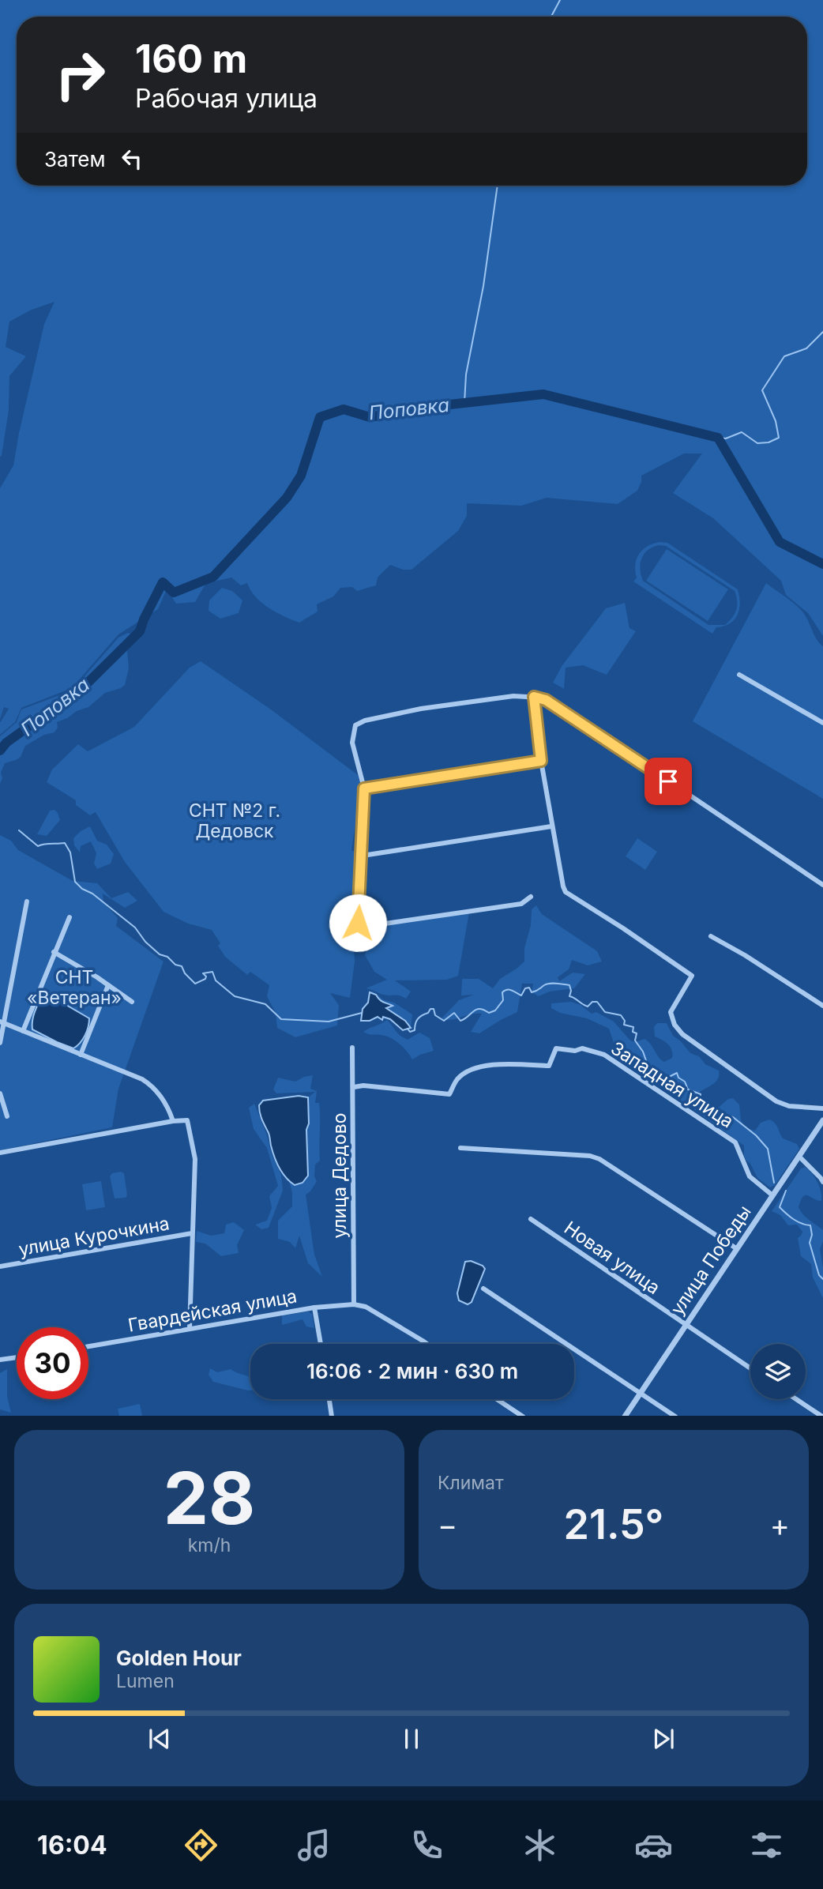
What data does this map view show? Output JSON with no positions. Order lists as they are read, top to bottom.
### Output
{
  "streets": {
    "street": [
      "Западная улица",
      "улица Дедово",
      "улица Курочкина",
      "Новая улица",
      "улица Победы",
      "Гвардейская улица"
    ]
  },
  "crossings": [
    ["Западная улица", "улица Дедово"],
    ["Западная улица", "улица Победы"],
    ["улица Дедово", "Гвардейская улица"],
    ["Новая улица", "улица Победы"]
  ],
  "water": ["Поповка"],
  "parks": ["СНТ №2 г. Дедовск", "СНТ «Ветеран»"],
  "page": {
    "turn": ["160 m", "Рабочая улица"],
    "then": "Затем",
    "limit": "30",
    "trip": "16:06 · 2 мин · 630 m",
    "tile": [
      ["28", "km/h"],
      "Климат"
    ],
    "heat": ["−", "21.5°", "+"],
    "song": ["Golden Hour", "Lumen"],
    "tabs": "16:04"
  }
}
